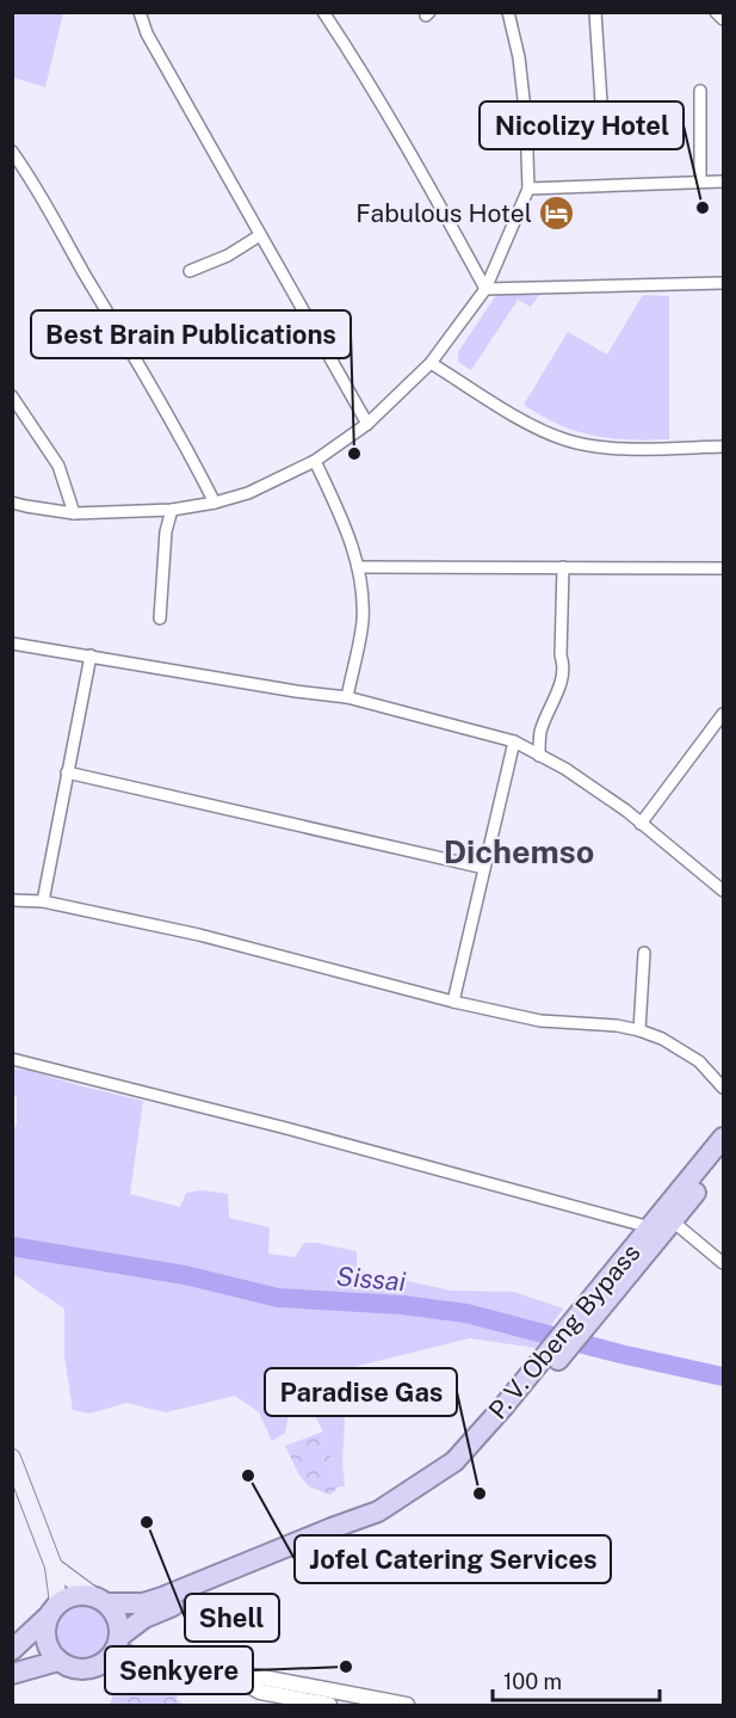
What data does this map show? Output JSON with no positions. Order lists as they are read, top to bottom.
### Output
{
  "streets": {
    "highway": ["P. V. Obeng Bypass"]
  },
  "districts": ["Dichemso"],
  "water": ["Sissai"],
  "places": {
    "other": [
      "Nicolizy Hotel",
      "Best Brain Publications",
      "Jofel Catering Services",
      "Paradise Gas",
      "Shell",
      "Senkyere"
    ],
    "hotel": ["Fabulous Hotel"]
  },
  "scale_bar": "100 m"
}
